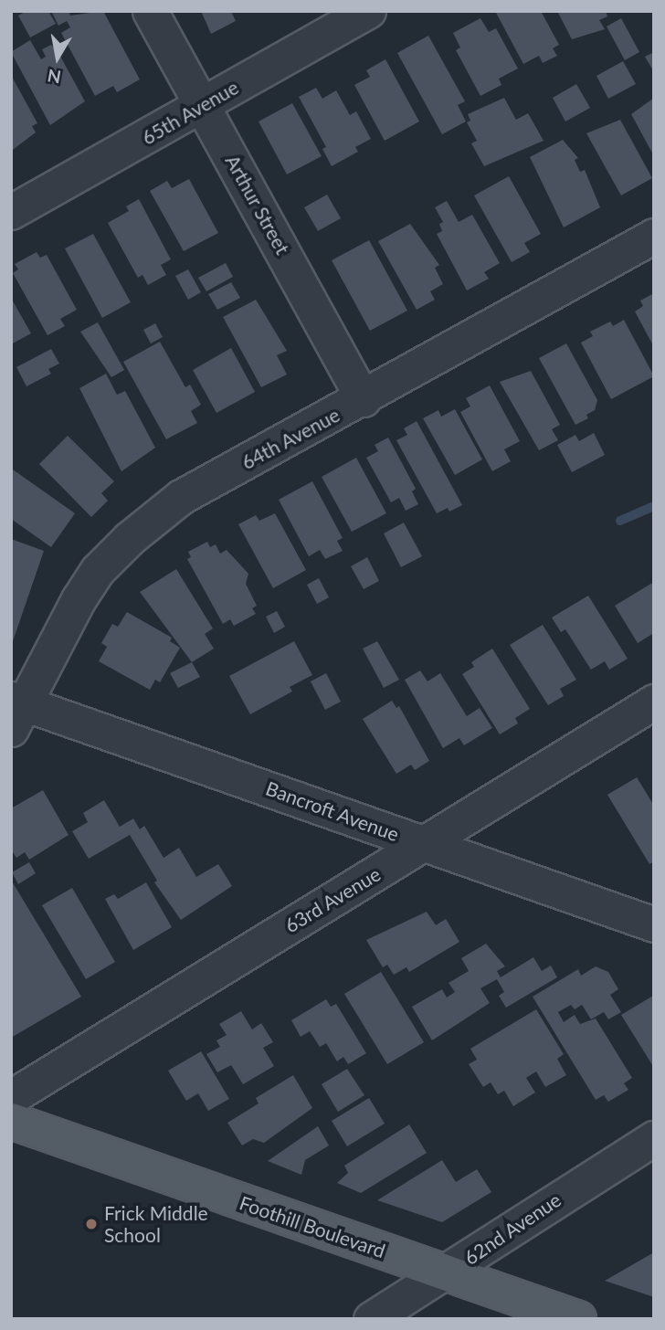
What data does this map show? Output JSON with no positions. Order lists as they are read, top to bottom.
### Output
{
  "streets": {
    "main road": ["Foothill Boulevard"],
    "street": [
      "65th Avenue",
      "Arthur Street",
      "64th Avenue",
      "Bancroft Avenue",
      "63rd Avenue",
      "62nd Avenue"
    ]
  },
  "crossings": [
    ["65th Avenue", "Arthur Street"],
    ["Arthur Street", "64th Avenue"],
    ["64th Avenue", "Bancroft Avenue"],
    ["Bancroft Avenue", "63rd Avenue"],
    ["Foothill Boulevard", "62nd Avenue"]
  ],
  "places": ["Frick Middle School"],
  "north": "bottom"
}
